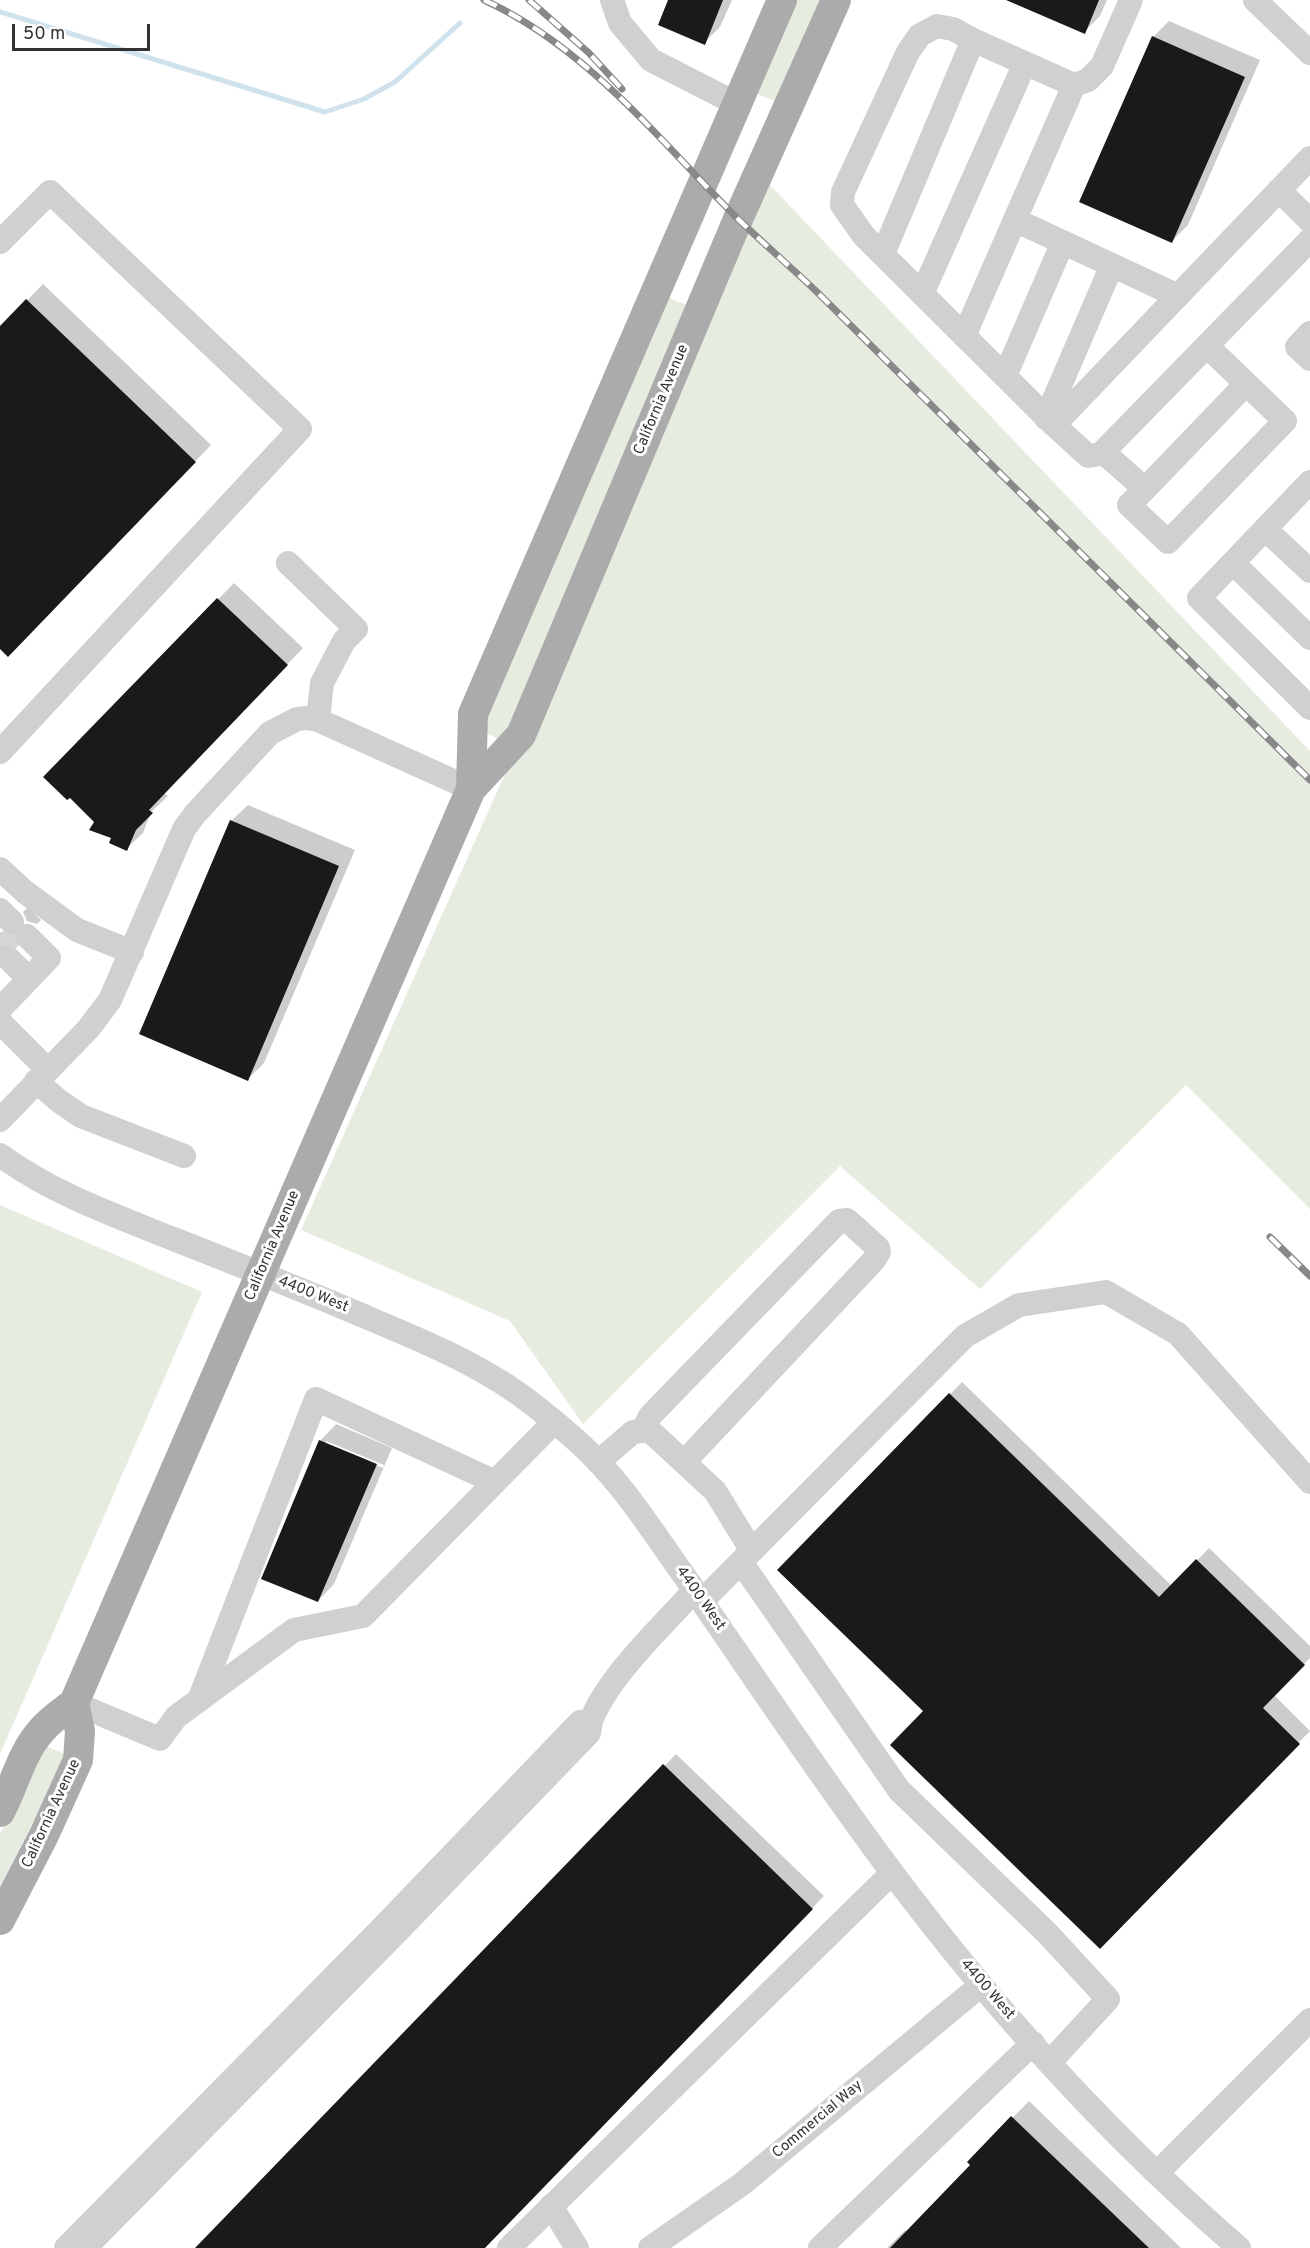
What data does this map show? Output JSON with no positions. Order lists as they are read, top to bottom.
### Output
{
  "streets": {
    "main road": ["California Avenue"],
    "street": ["4400 West", "Commercial Way"]
  },
  "crossings": [
    ["California Avenue", "4400 West"],
    ["4400 West", "Commercial Way"]
  ],
  "scale_bar": "50 m"
}
